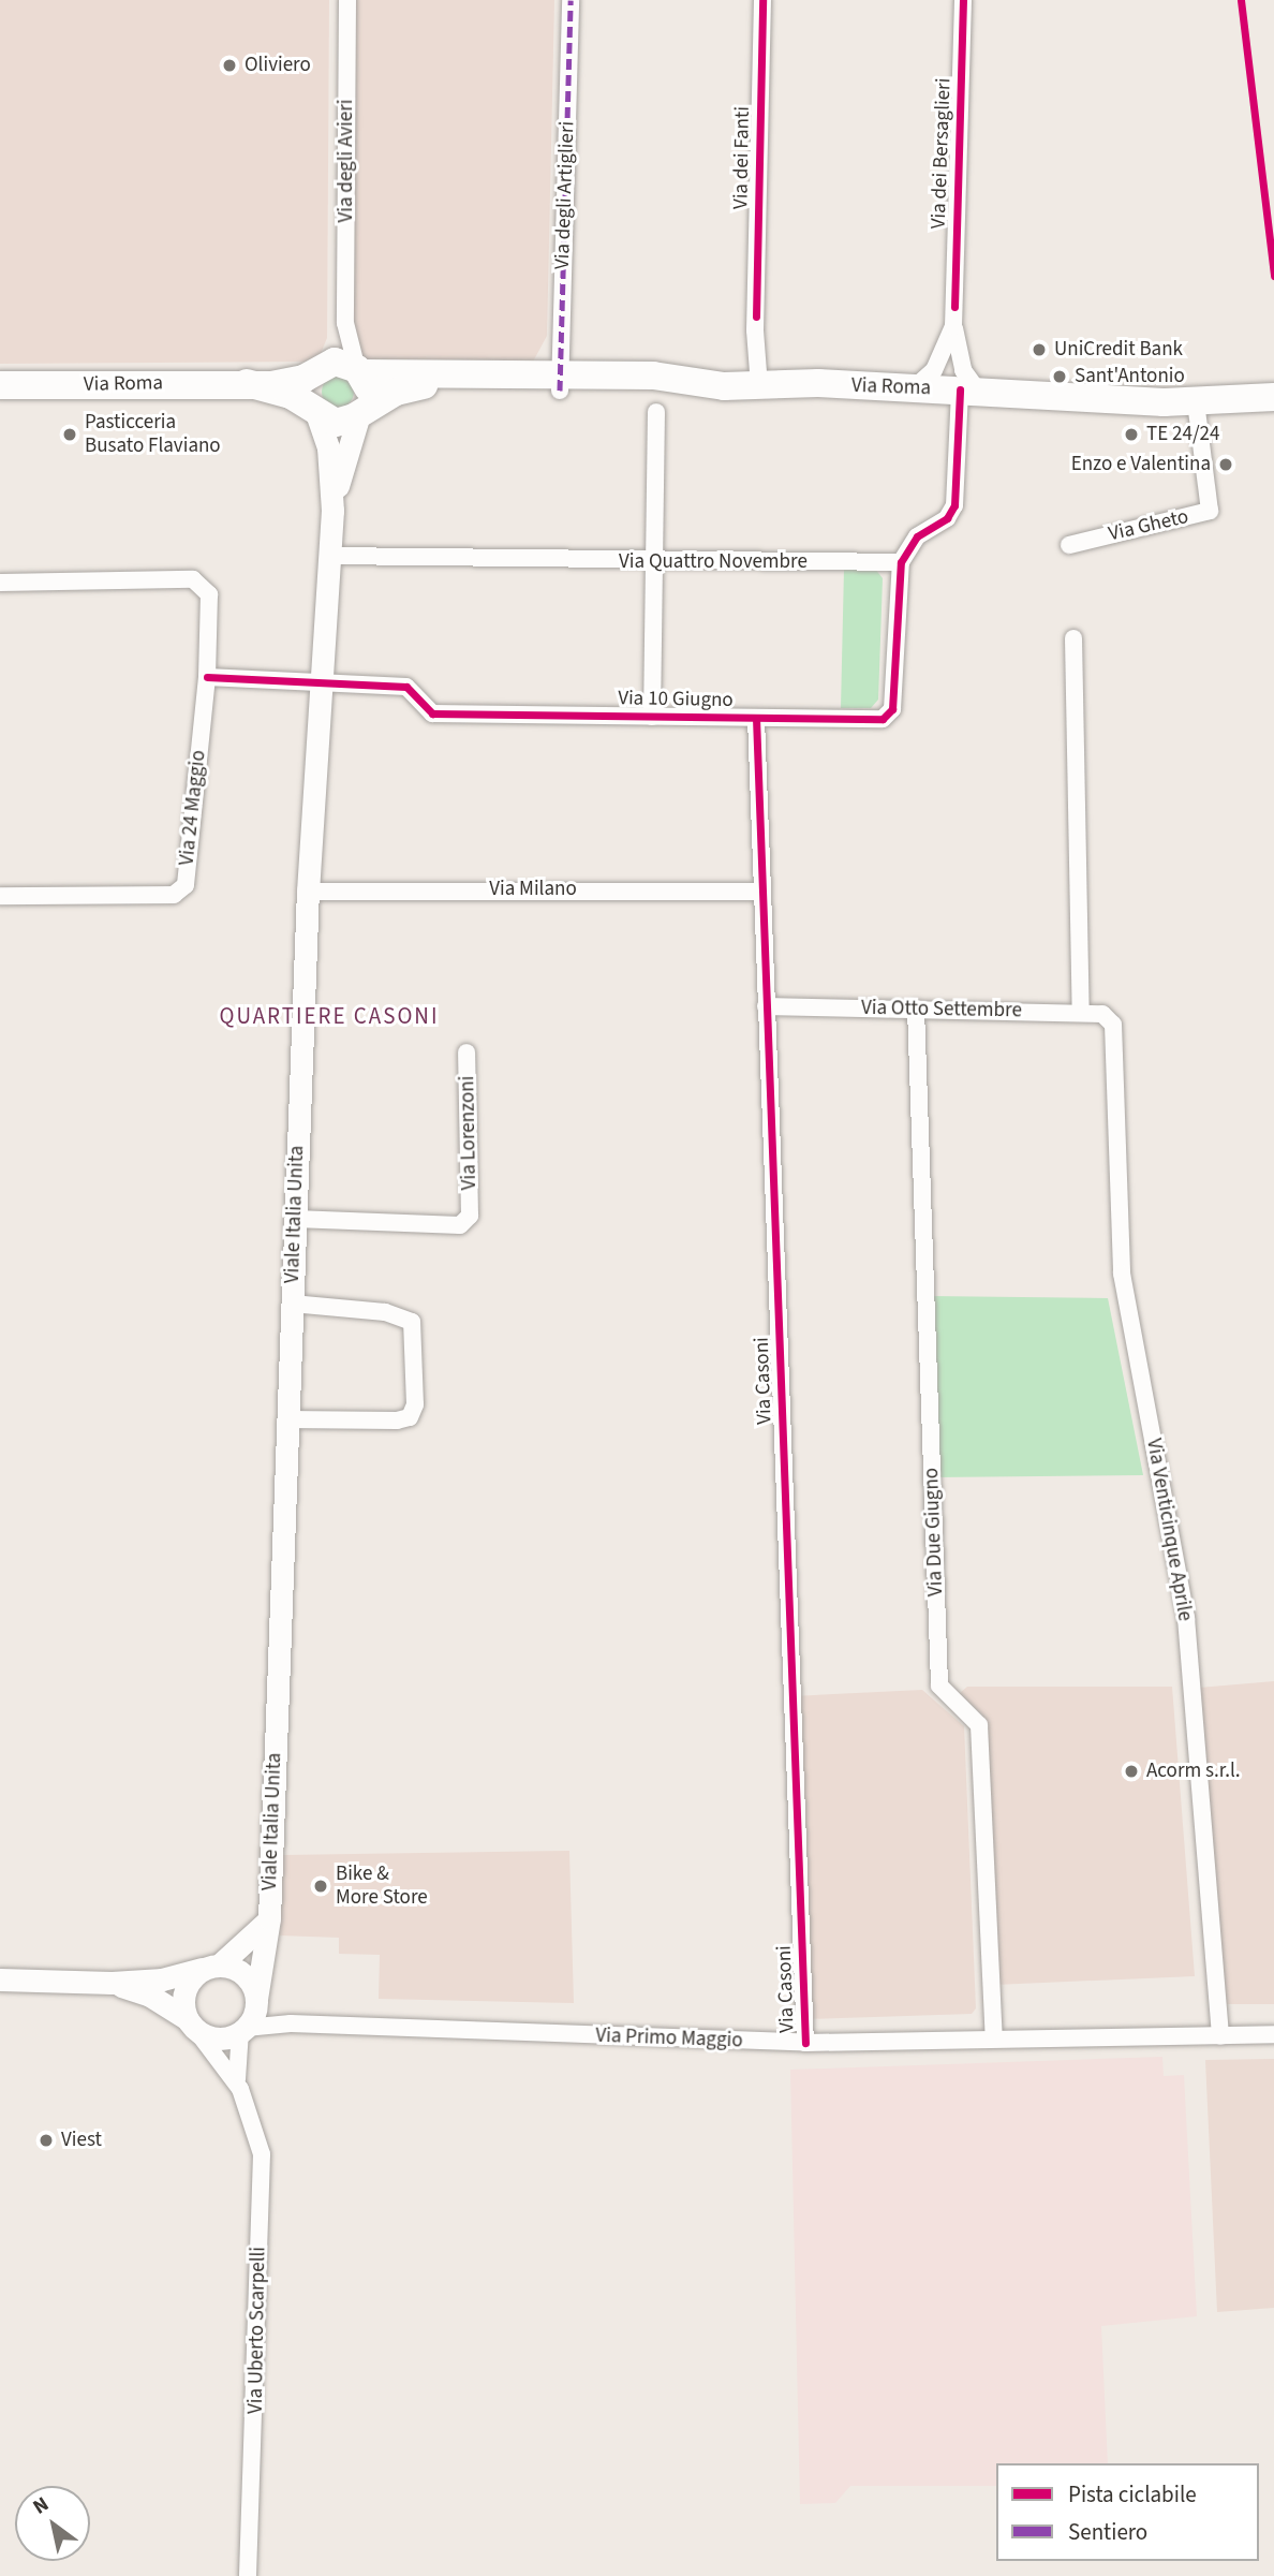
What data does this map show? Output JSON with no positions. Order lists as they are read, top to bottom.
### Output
{
  "streets": {
    "main road": ["Via Roma"],
    "street": [
      "Via dei Bersaglieri",
      "Via dei Fanti",
      "Via degli Avieri",
      "Via degli Artiglieri",
      "Via Gheto",
      "Via Quattro Novembre",
      "Via 10 Giugno",
      "Via 24 Maggio",
      "Via Milano",
      "Via Otto Settembre",
      "Via Lorenzoni",
      "Viale Italia Unita",
      "Via Casoni",
      "Via Venticinque Aprile",
      "Via Due Giugno",
      "Via Primo Maggio",
      "Via Uberto Scarpelli"
    ]
  },
  "crossings": [
    ["Via dei Bersaglieri", "Via Roma"],
    ["Via dei Fanti", "Via Roma"],
    ["Via degli Avieri", "Via Roma"],
    ["Via degli Avieri", "Viale Italia Unita"],
    ["Via degli Artiglieri", "Via Roma"],
    ["Via Roma", "Via Gheto"],
    ["Via Roma", "Viale Italia Unita"],
    ["Via Quattro Novembre", "Via 10 Giugno"],
    ["Via Quattro Novembre", "Viale Italia Unita"],
    ["Via 10 Giugno", "Viale Italia Unita"],
    ["Via 10 Giugno", "Via Casoni"],
    ["Via Milano", "Viale Italia Unita"],
    ["Via Milano", "Via Casoni"],
    ["Via Otto Settembre", "Via Casoni"],
    ["Via Otto Settembre", "Via Venticinque Aprile"],
    ["Via Otto Settembre", "Via Due Giugno"],
    ["Via Lorenzoni", "Viale Italia Unita"],
    ["Viale Italia Unita", "Via Primo Maggio"],
    ["Viale Italia Unita", "Via Uberto Scarpelli"],
    ["Via Casoni", "Via Primo Maggio"],
    ["Via Venticinque Aprile", "Via Primo Maggio"],
    ["Via Due Giugno", "Via Primo Maggio"],
    ["Via Primo Maggio", "Via Uberto Scarpelli"]
  ],
  "districts": ["QUARTIERE CASONI"],
  "places": [
    "Oliviero",
    "UniCredit Bank",
    "Sant'Antonio",
    "Pasticceria Busato Flaviano",
    "TE 24/24",
    "Enzo e Valentina",
    "Acorm s.r.l.",
    "Bike & More Store",
    "Viest"
  ],
  "legend": ["Pista ciclabile", "Sentiero"],
  "north": "top left"
}
